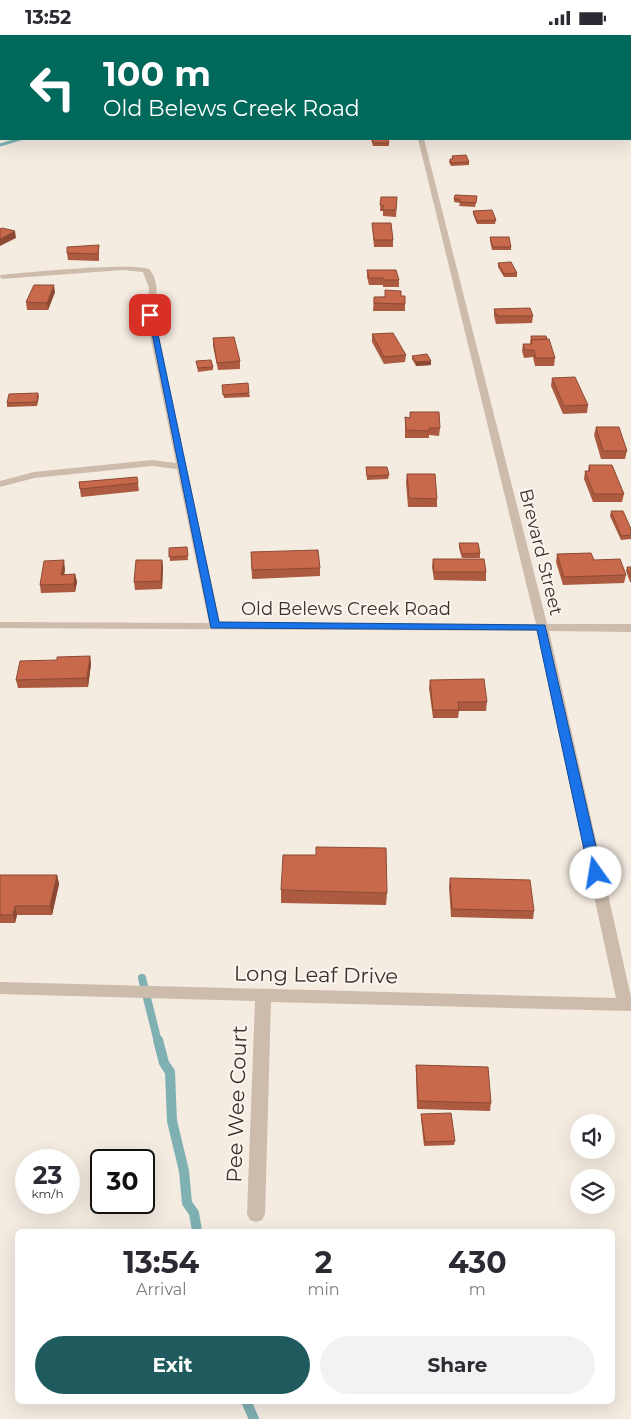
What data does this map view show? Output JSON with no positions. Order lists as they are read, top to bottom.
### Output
{
  "streets": {
    "street": [
      "Brevard Street",
      "Old Belews Creek Road",
      "Long Leaf Drive",
      "Pee Wee Court"
    ]
  },
  "crossings": [
    ["Brevard Street", "Old Belews Creek Road"],
    ["Brevard Street", "Long Leaf Drive"],
    ["Long Leaf Drive", "Pee Wee Court"]
  ],
  "page": {
    "status": "13:52",
    "turn": ["100 m", "Old Belews Creek Road"],
    "speed": "23 km/h",
    "limit": "30",
    "eta": [
      "13:54",
      "Arrival",
      "2",
      "min",
      "430",
      "m"
    ],
    "buttons": ["Exit", "Share"]
  }
}
